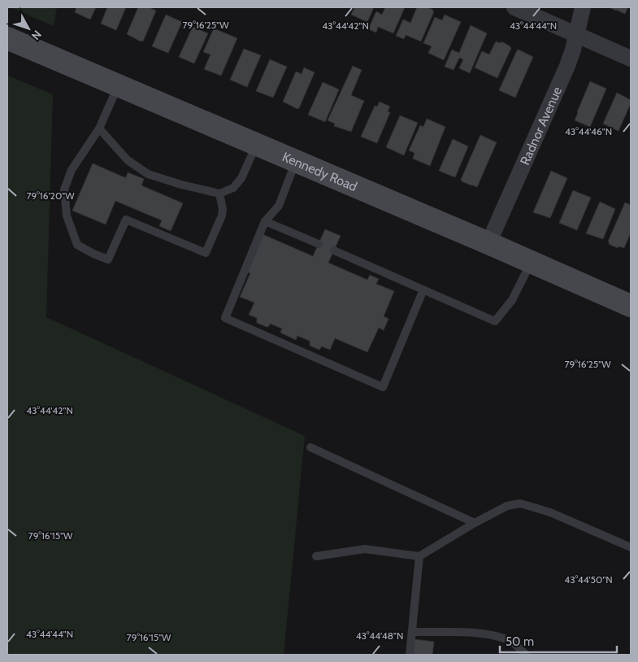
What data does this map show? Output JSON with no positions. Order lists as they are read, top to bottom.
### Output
{
  "streets": {
    "main road": ["Kennedy Road"],
    "street": ["Radnor Avenue"]
  },
  "crossings": [
    ["Radnor Avenue", "Kennedy Road"]
  ],
  "scale_bar": "50 m",
  "north": "bottom right",
  "coordinates": [
    "79°16'25\"W",
    "43°44'42\"N",
    "43°44'44\"N",
    "43°44'46\"N",
    "79°16'20\"W",
    "79°16'15\"W",
    "43°44'50\"N",
    "43°44'48\"N"
  ]
}
